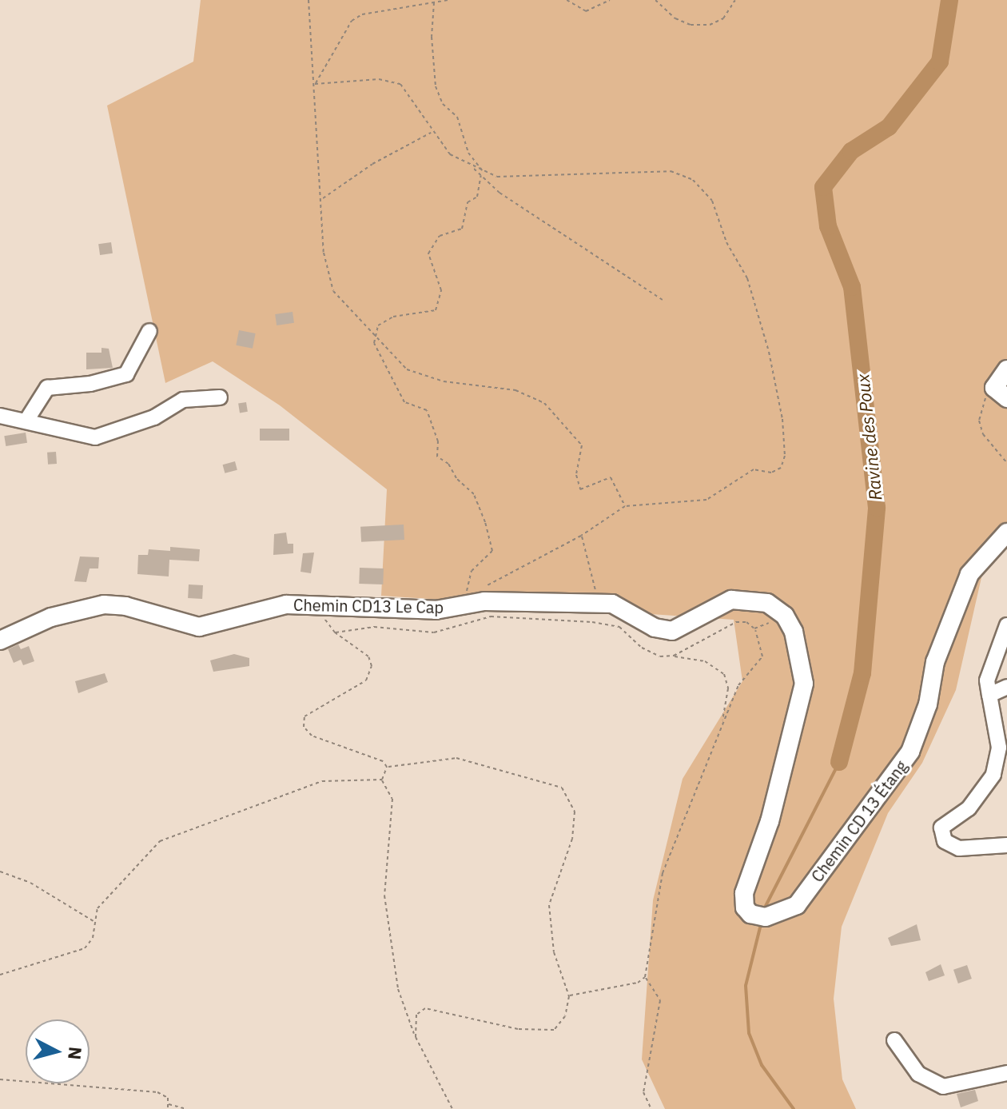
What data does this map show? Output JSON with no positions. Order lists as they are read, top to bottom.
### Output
{
  "streets": {
    "main road": ["Chemin CD13 Le Cap", "Chemin CD 13 Étang"]
  },
  "crossings": [
    ["Chemin CD13 Le Cap", "Chemin CD 13 Étang"]
  ],
  "water": ["Ravine des Poux"],
  "north": "right"
}
